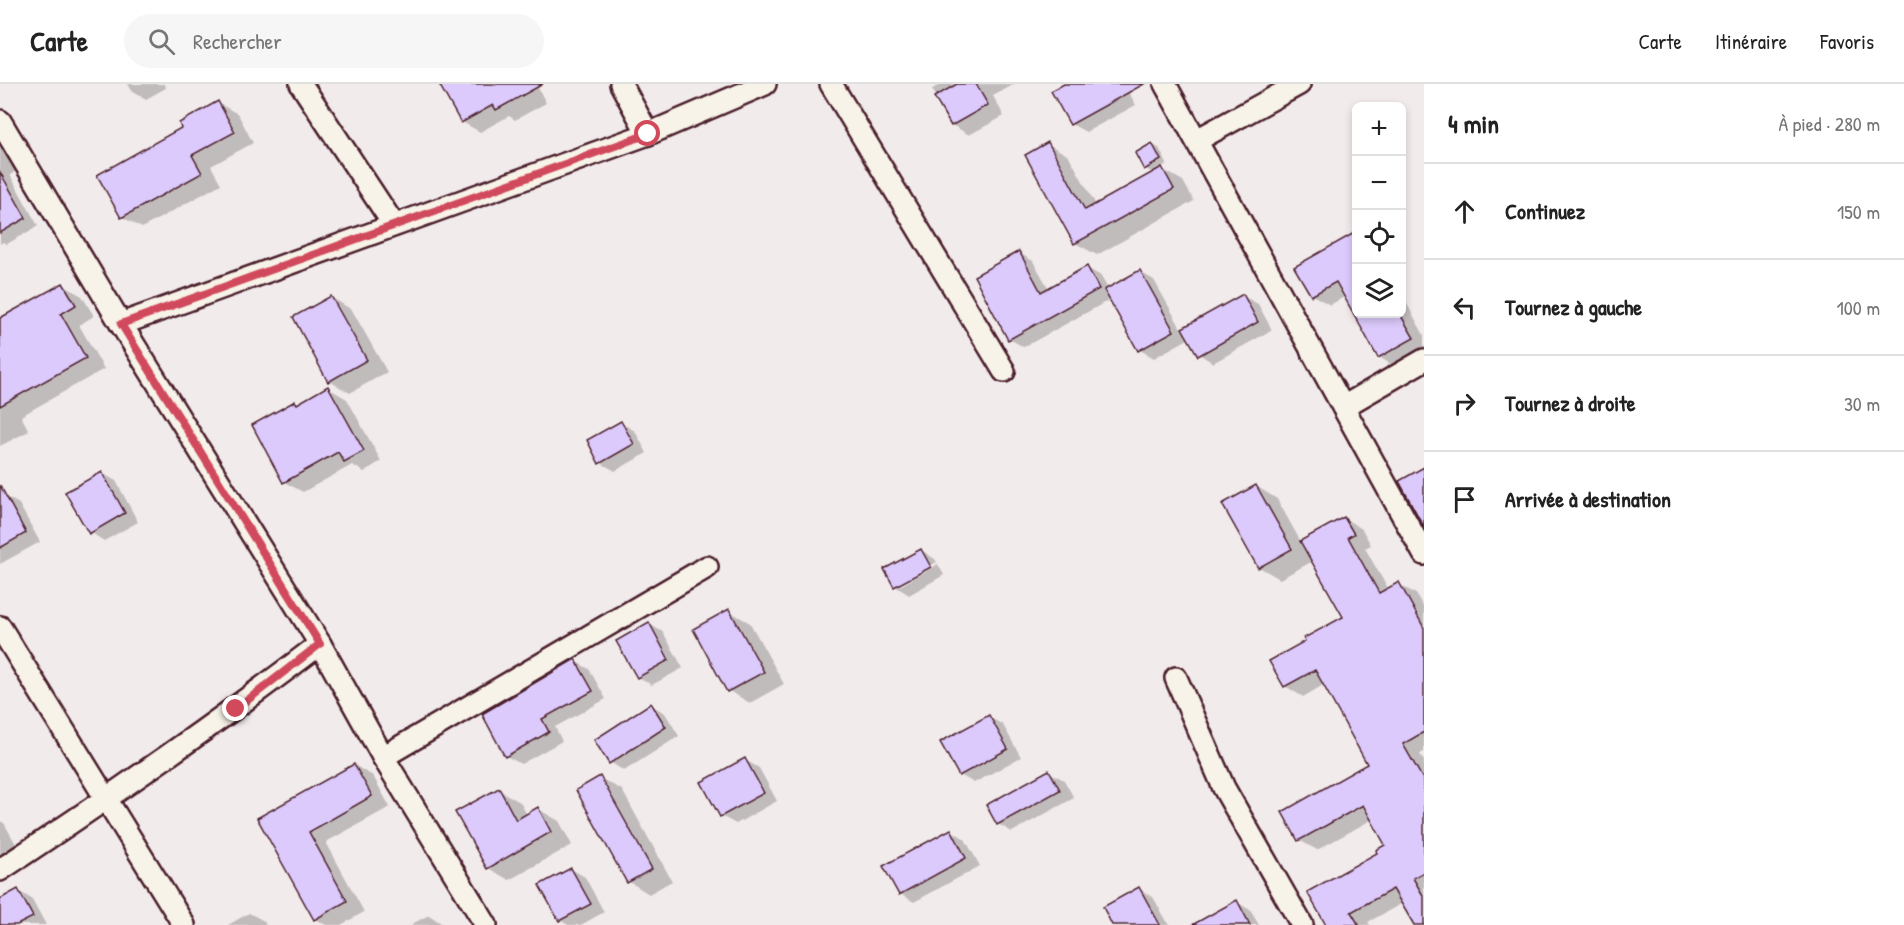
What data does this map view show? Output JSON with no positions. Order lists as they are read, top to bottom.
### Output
{
  "page": {
    "header": "Carte",
    "search": "Rechercher",
    "nav": ["Carte", "Itinéraire", "Favoris"],
    "heading": ["4 min", "À pied · 280 m"],
    "map_buttons": ["+", "−"],
    "list": [
      ["Continuez", "150 m"],
      ["Tournez à gauche", "100 m"],
      ["Tournez à droite", "30 m"],
      "Arrivée à destination"
    ]
  }
}
